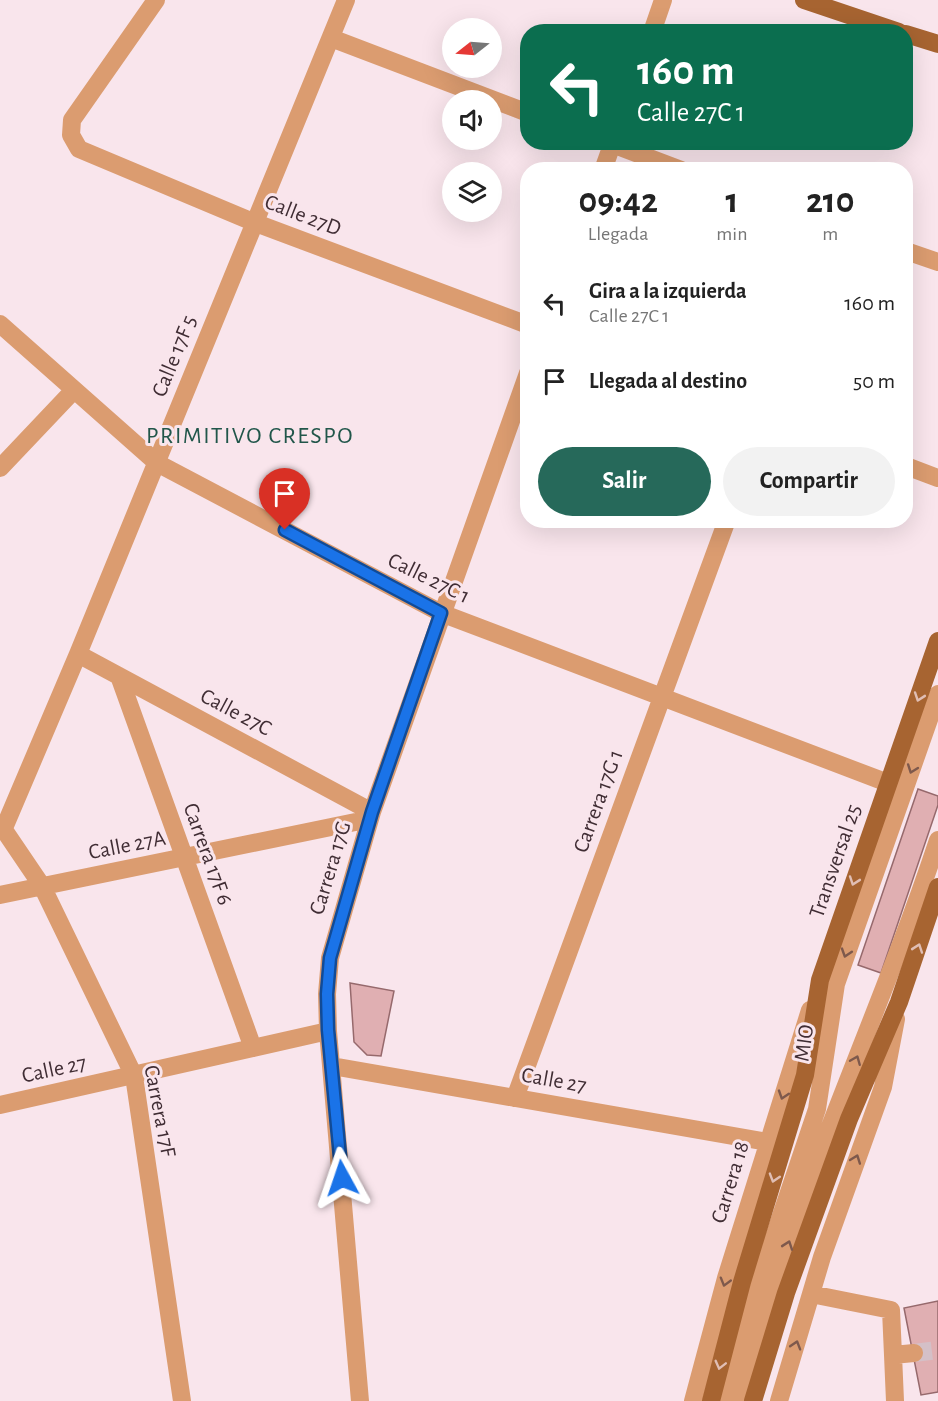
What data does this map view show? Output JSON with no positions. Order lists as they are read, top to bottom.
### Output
{
  "streets": {
    "main road": ["Transversal 25", "Carrera 18"],
    "street": [
      "Calle 27D",
      "Calle 17F 5",
      "Calle 27C 1",
      "Calle 27C",
      "Carrera 17G 1",
      "Calle 27A",
      "Carrera 17F 6",
      "Carrera 17G",
      "MIO",
      "Calle 27",
      "Carrera 17F"
    ]
  },
  "crossings": [
    ["Calle 27D", "Calle 17F 5"],
    ["Calle 17F 5", "Calle 27C 1"],
    ["Calle 17F 5", "Calle 27C"],
    ["Calle 17F 5", "Carrera 17F"],
    ["Calle 27C 1", "Carrera 17G 1"],
    ["Calle 27C 1", "Transversal 25"],
    ["Calle 27C 1", "Carrera 17G"],
    ["Calle 27C", "Calle 27A"],
    ["Calle 27C", "Carrera 17F 6"],
    ["Calle 27C", "Carrera 17G"],
    ["Carrera 17G 1", "Calle 27"],
    ["Calle 27A", "Carrera 17F 6"],
    ["Calle 27A", "Carrera 17G"],
    ["Calle 27A", "Carrera 17F"],
    ["Carrera 17F 6", "Calle 27"],
    ["Transversal 25", "Carrera 18"],
    ["Carrera 17G", "Calle 27"],
    ["Calle 27", "Carrera 17F"],
    ["Calle 27", "Carrera 18"]
  ],
  "districts": ["PRIMITIVO CRESPO"],
  "north": "left",
  "page": {
    "turn": ["160 m", "Calle 27C 1"],
    "eta": [
      "09:42",
      "Llegada",
      "1",
      "min",
      "210",
      "m"
    ],
    "list": [
      {
        "name": "Gira a la izquierda",
        "note": "Calle 27C 1",
        "value": "160 m"
      },
      {
        "name": "Llegada al destino",
        "value": "50 m"
      }
    ],
    "buttons": ["Salir", "Compartir"]
  }
}
